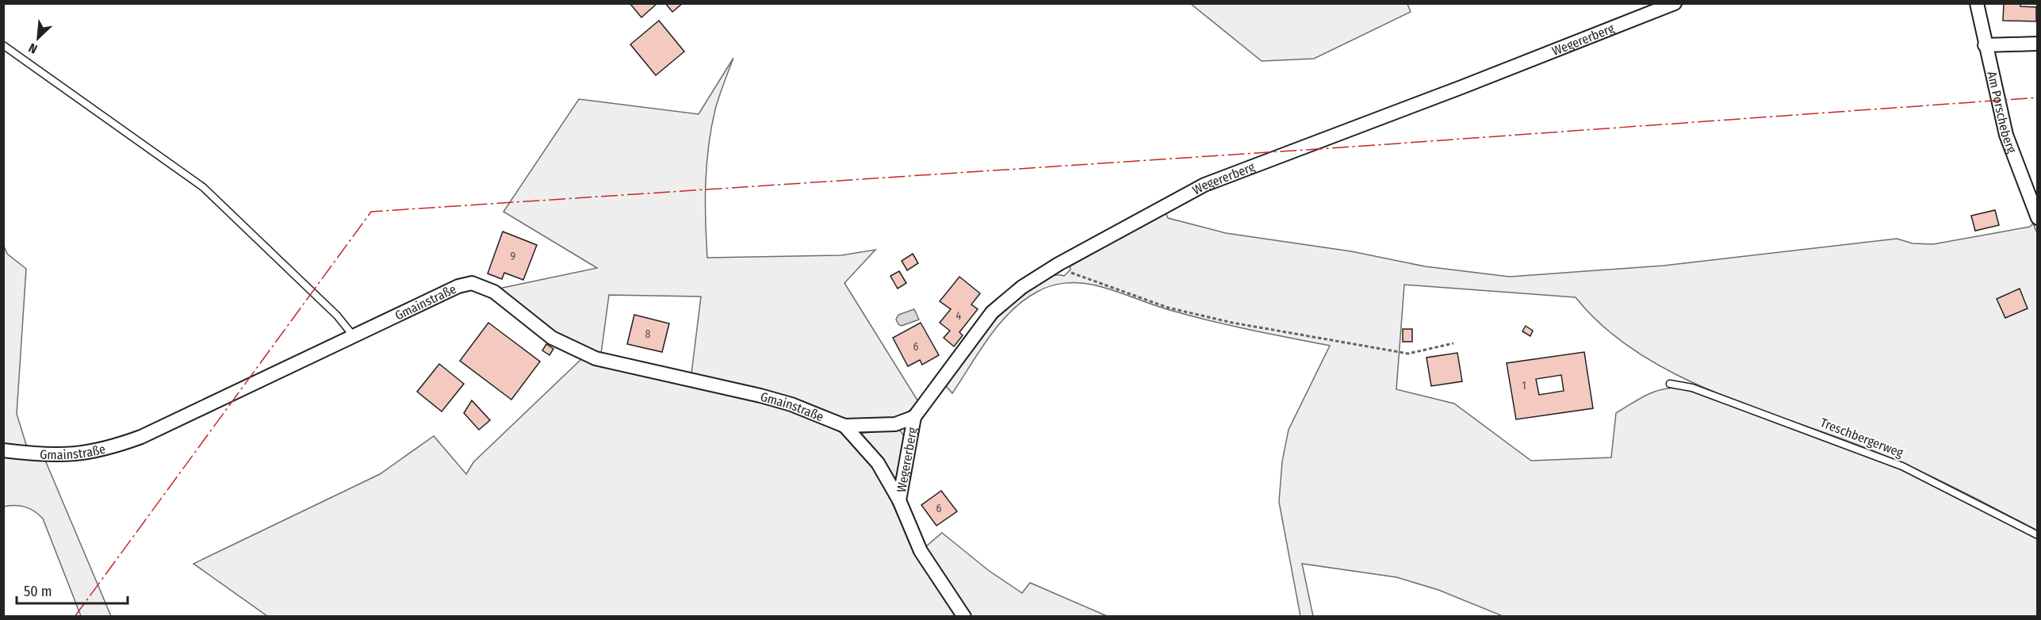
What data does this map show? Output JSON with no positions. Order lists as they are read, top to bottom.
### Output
{
  "streets": {
    "street": ["Wegererberg", "Am Porscheberg", "Gmainstraße"],
    "lane": ["Treschbergerweg"]
  },
  "crossings": [
    ["Wegererberg", "Gmainstraße"]
  ],
  "house_numbers": [
    "9",
    "4",
    "8",
    "6",
    "1",
    "6"
  ],
  "scale_bar": "50 m",
  "north": "bottom left"
}
